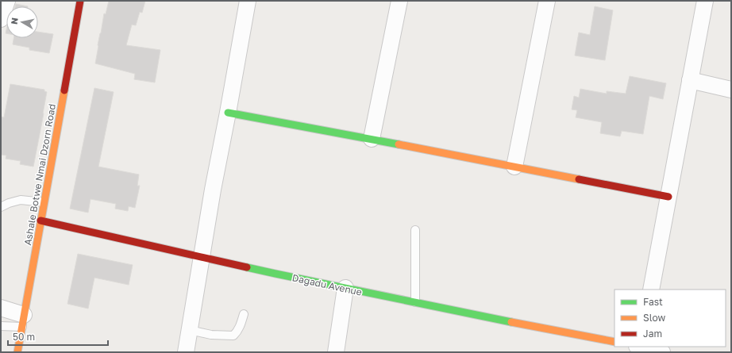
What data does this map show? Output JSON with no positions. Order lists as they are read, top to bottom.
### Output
{
  "streets": {
    "street": ["Ashale Botwe Nmai Dzorn Road", "Dagadu Avenue"]
  },
  "crossings": [
    ["Ashale Botwe Nmai Dzorn Road", "Dagadu Avenue"]
  ],
  "legend": ["Fast", "Slow", "Jam"],
  "scale_bar": "50 m",
  "north": "left"
}
